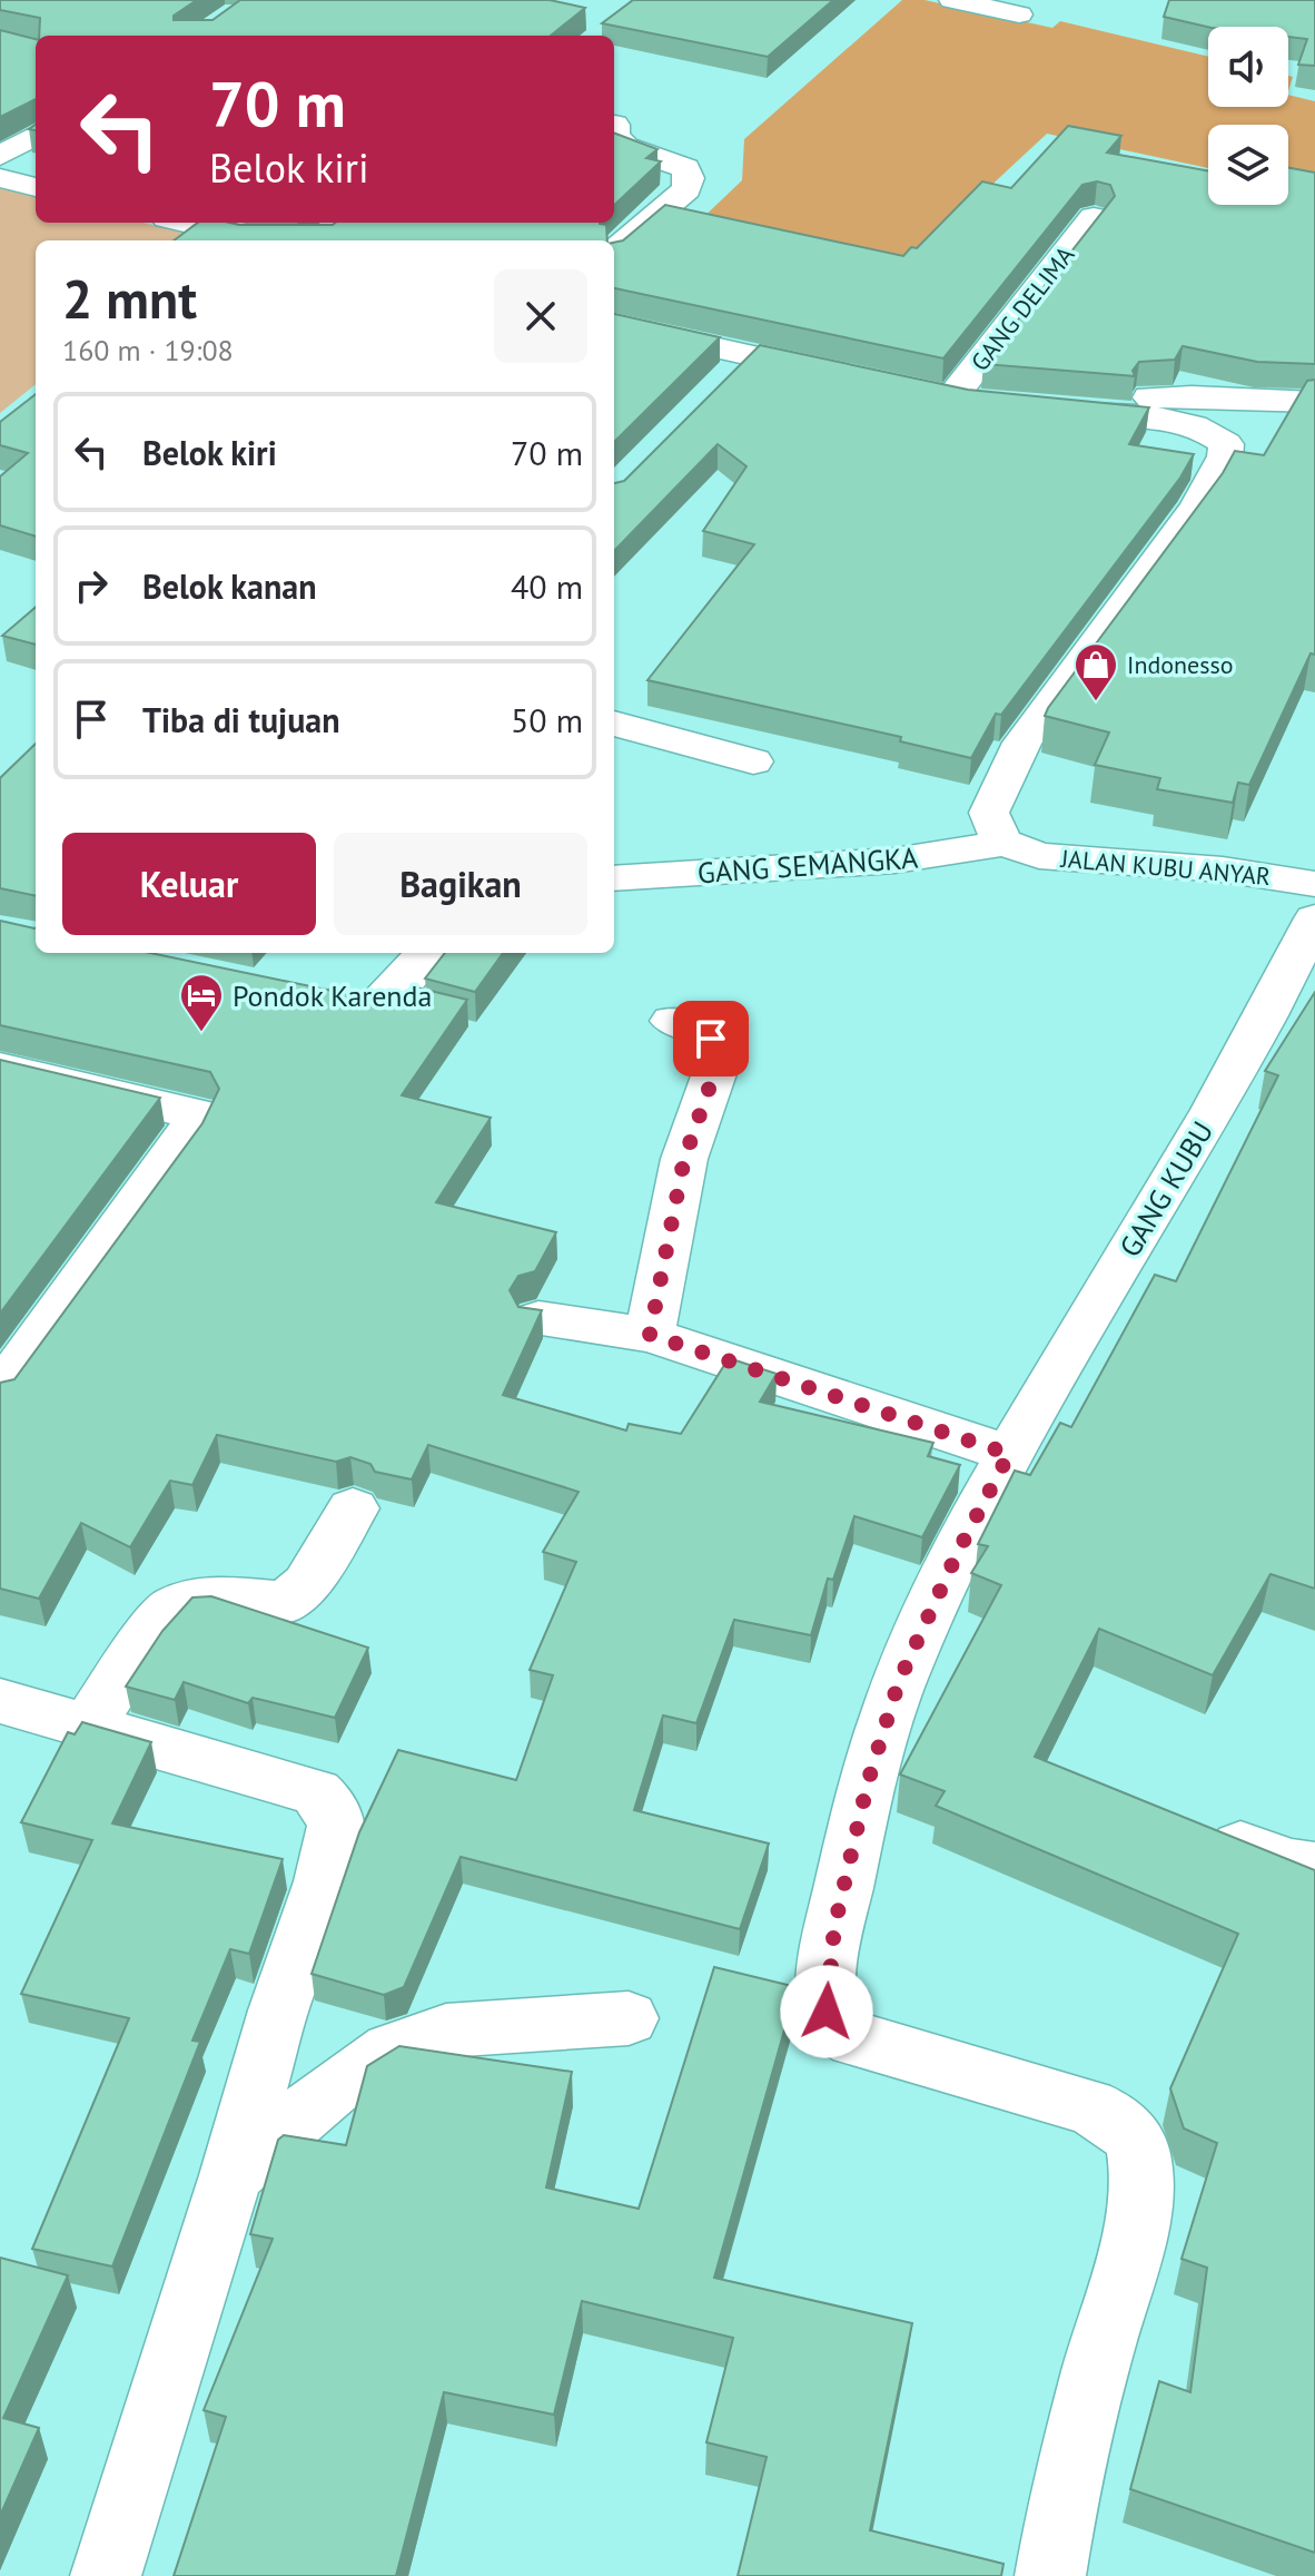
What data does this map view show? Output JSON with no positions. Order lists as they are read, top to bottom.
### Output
{
  "streets": {
    "street": [
      "GANG DELIMA",
      "GANG SEMANGKA",
      "JALAN KUBU ANYAR",
      "GANG KUBU"
    ]
  },
  "crossings": [
    ["GANG SEMANGKA", "JALAN KUBU ANYAR"]
  ],
  "places": {
    "shop": ["Indonesso"],
    "hotel": ["Pondok Karenda"]
  },
  "page": {
    "turn": ["70 m", "Belok kiri"],
    "heading": ["2 mnt", "160 m · 19:08"],
    "list": [
      {
        "name": "Belok kiri",
        "value": "70 m"
      },
      {
        "name": "Belok kanan",
        "value": "40 m"
      },
      {
        "name": "Tiba di tujuan",
        "value": "50 m"
      }
    ],
    "buttons": ["Keluar", "Bagikan"]
  }
}
